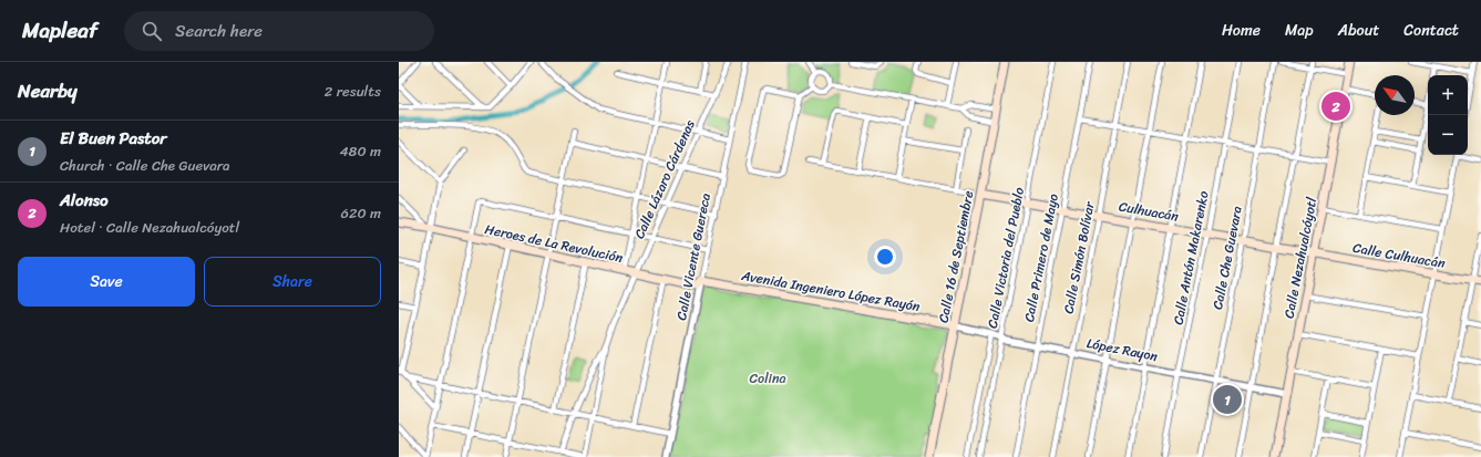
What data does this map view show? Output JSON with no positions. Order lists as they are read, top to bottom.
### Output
{
  "streets": {
    "main road": [
      "Culhuacán",
      "Heroes de La Revolución",
      "Calle Culhuacán",
      "Calle 16 de Septiembre",
      "Calle Nezahualcóyotl",
      "Avenida Ingeniero López Rayón"
    ],
    "street": [
      "Calle Lázaro Cárdenas",
      "Calle Vicente Guereca",
      "Calle Victoria del Pueblo",
      "Calle Primero de Mayo",
      "Calle Simón Bolívar",
      "Calle Antón Makarenko",
      "Calle Che Guevara",
      "López Rayon"
    ]
  },
  "crossings": [
    ["Calle Lázaro Cárdenas", "Heroes de La Revolución"],
    ["Culhuacán", "Calle Culhuacán"],
    ["Culhuacán", "Calle 16 de Septiembre"],
    ["Culhuacán", "Calle Victoria del Pueblo"],
    ["Culhuacán", "Calle Primero de Mayo"],
    ["Culhuacán", "Calle Simón Bolívar"],
    ["Culhuacán", "Calle Antón Makarenko"],
    ["Culhuacán", "Calle Che Guevara"],
    ["Culhuacán", "Calle Nezahualcóyotl"],
    ["Heroes de La Revolución", "Calle Vicente Guereca"],
    ["Heroes de La Revolución", "Avenida Ingeniero López Rayón"],
    ["Calle Culhuacán", "Calle Nezahualcóyotl"],
    ["Calle Vicente Guereca", "Avenida Ingeniero López Rayón"],
    ["Calle 16 de Septiembre", "Avenida Ingeniero López Rayón"],
    ["Calle 16 de Septiembre", "López Rayon"],
    ["Calle Victoria del Pueblo", "López Rayon"],
    ["Calle Primero de Mayo", "López Rayon"],
    ["Calle Simón Bolívar", "López Rayon"],
    ["Calle Antón Makarenko", "López Rayon"],
    ["Calle Che Guevara", "López Rayon"],
    ["Calle Nezahualcóyotl", "López Rayon"],
    ["Avenida Ingeniero López Rayón", "López Rayon"]
  ],
  "parks": ["Colina"],
  "north": "top left",
  "page": {
    "header": "Mapleaf",
    "search": "Search here",
    "nav": [
      "Home",
      "Map",
      "About",
      "Contact"
    ],
    "heading": ["Nearby", "2 results"],
    "map_buttons": ["+", "−"],
    "pins": ["2", "1"],
    "list": [
      {
        "mark": "1",
        "name": "El Buen Pastor",
        "note": "Church · Calle Che Guevara",
        "value": "480 m"
      },
      {
        "mark": "2",
        "name": "Alonso",
        "note": "Hotel · Calle Nezahualcóyotl",
        "value": "620 m"
      }
    ],
    "buttons": ["Save", "Share"]
  }
}
